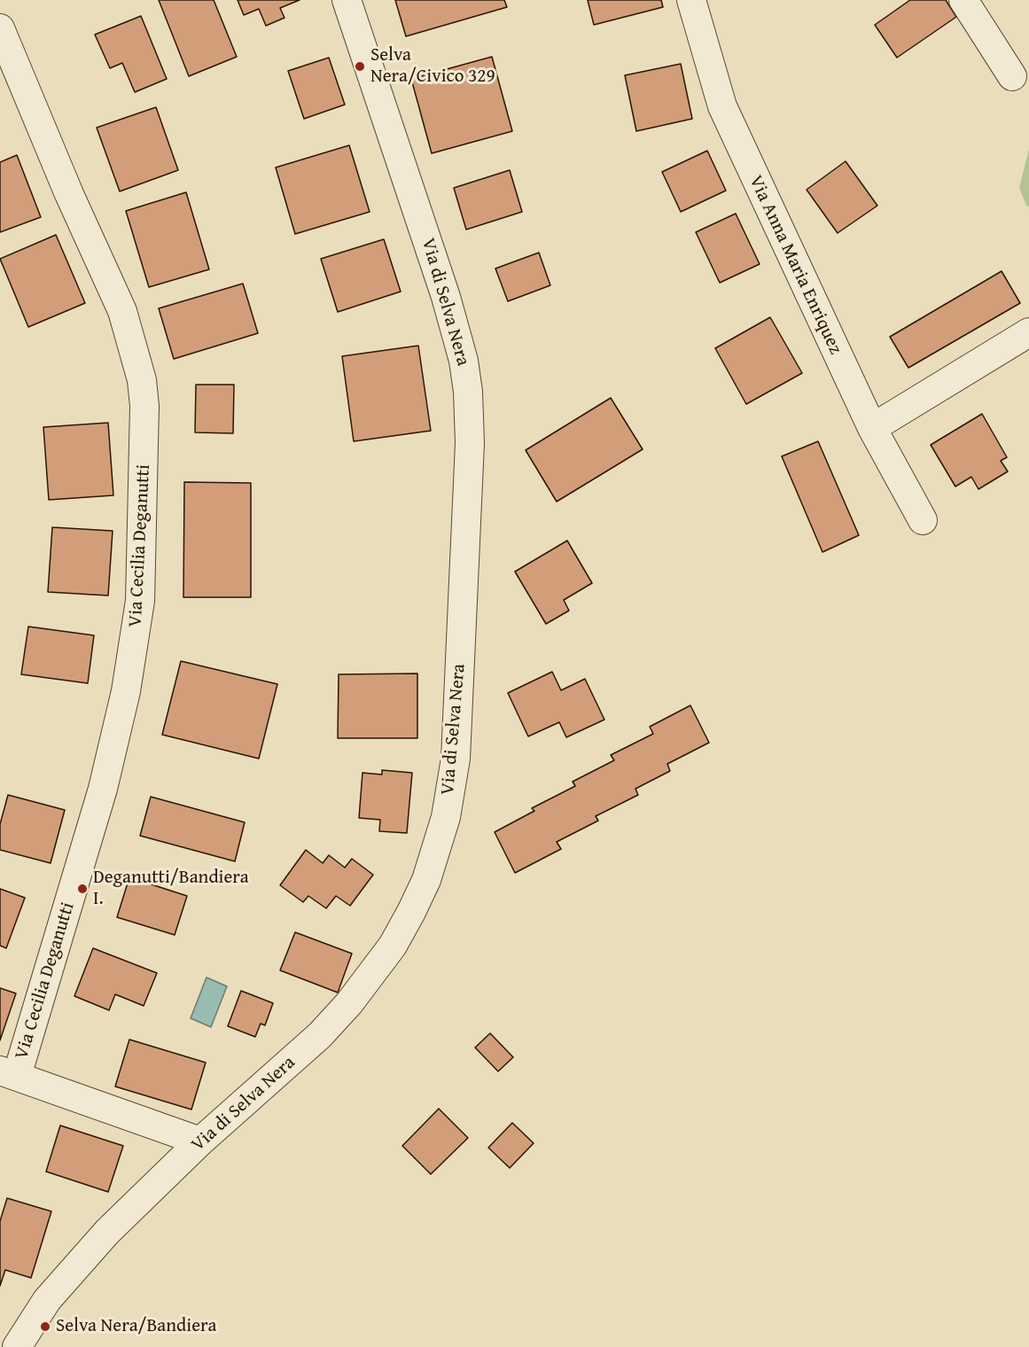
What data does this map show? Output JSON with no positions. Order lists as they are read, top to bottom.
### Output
{
  "streets": {
    "street": ["Via Anna Maria Enriquez", "Via di Selva Nera", "Via Cecilia Deganutti"]
  },
  "places": ["Selva Nera/Civico 329", "Deganutti/Bandiera I.", "Selva Nera/Bandiera"]
}
